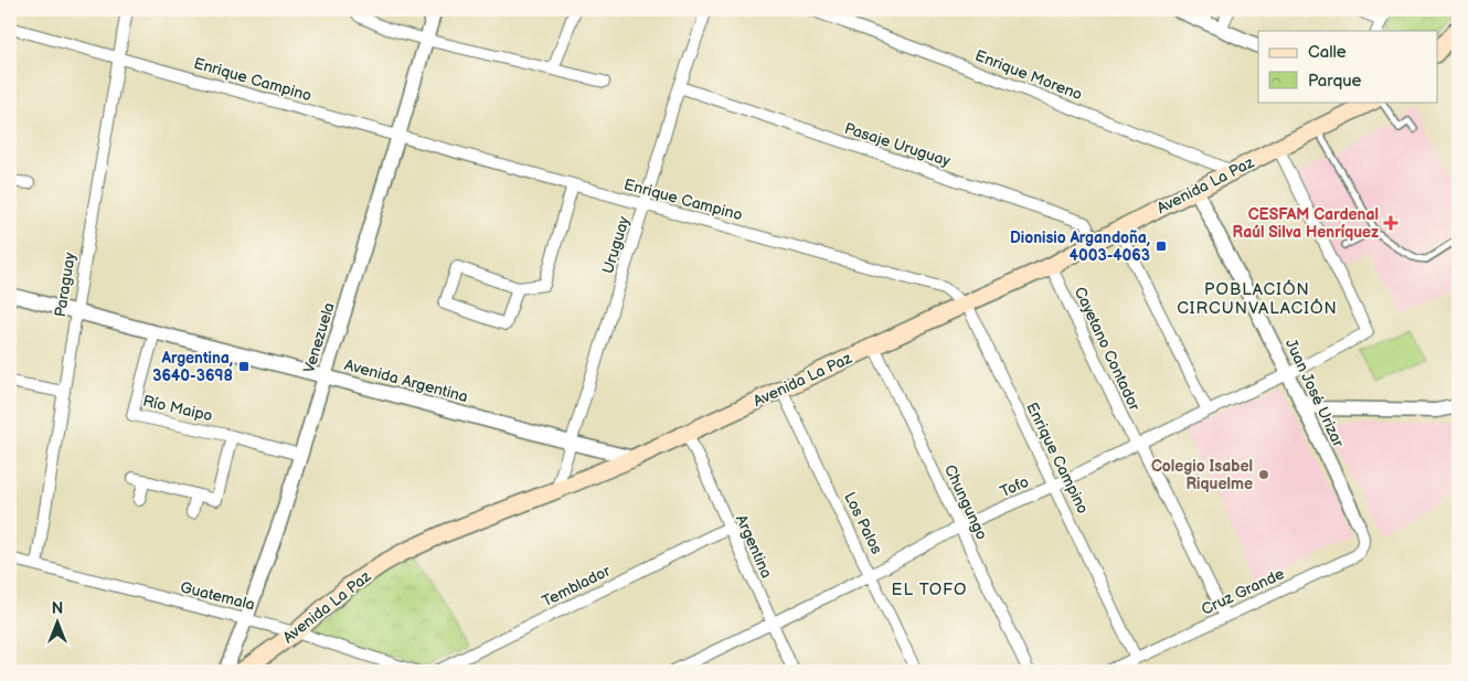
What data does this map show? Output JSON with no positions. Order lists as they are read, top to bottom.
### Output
{
  "streets": {
    "main road": ["Avenida La Paz"],
    "street": [
      "Enrique Moreno",
      "Enrique Campino",
      "Pasaje Uruguay",
      "Uruguay",
      "Paraguay",
      "Venezuela",
      "Cayetano Contador",
      "Avenida Argentina",
      "Juan José Urizar",
      "Río Maipo",
      "Tofo",
      "Chungungo",
      "Los Palos",
      "Argentina",
      "Temblador",
      "Cruz Grande",
      "Guatemala"
    ]
  },
  "crossings": [
    ["Enrique Moreno", "Avenida La Paz"],
    ["Enrique Campino", "Avenida La Paz"],
    ["Enrique Campino", "Uruguay"],
    ["Enrique Campino", "Paraguay"],
    ["Enrique Campino", "Venezuela"],
    ["Enrique Campino", "Tofo"],
    ["Enrique Campino", "Cruz Grande"],
    ["Pasaje Uruguay", "Avenida La Paz"],
    ["Pasaje Uruguay", "Uruguay"],
    ["Avenida La Paz", "Uruguay"],
    ["Avenida La Paz", "Cayetano Contador"],
    ["Avenida La Paz", "Avenida Argentina"],
    ["Avenida La Paz", "Juan José Urizar"],
    ["Avenida La Paz", "Tofo"],
    ["Avenida La Paz", "Chungungo"],
    ["Avenida La Paz", "Los Palos"],
    ["Avenida La Paz", "Argentina"],
    ["Avenida La Paz", "Guatemala"],
    ["Uruguay", "Avenida Argentina"],
    ["Paraguay", "Avenida Argentina"],
    ["Paraguay", "Guatemala"],
    ["Venezuela", "Avenida Argentina"],
    ["Venezuela", "Río Maipo"],
    ["Venezuela", "Guatemala"],
    ["Cayetano Contador", "Tofo"],
    ["Cayetano Contador", "Cruz Grande"],
    ["Avenida Argentina", "Río Maipo"],
    ["Juan José Urizar", "Tofo"],
    ["Juan José Urizar", "Cruz Grande"],
    ["Tofo", "Chungungo"],
    ["Tofo", "Los Palos"],
    ["Tofo", "Argentina"],
    ["Argentina", "Temblador"]
  ],
  "districts": ["POBLACIÓN CIRCUNVALACIÓN", "EL TOFO"],
  "places": {
    "health": ["CESFAM Cardenal Raúl Silva Henríquez"],
    "transit": ["Dionisio Argandoña, 4003-4063", "Argentina, 3640-3698"],
    "other": ["Colegio Isabel Riquelme"]
  },
  "legend": ["Calle", "Parque"],
  "north": "top"
}
